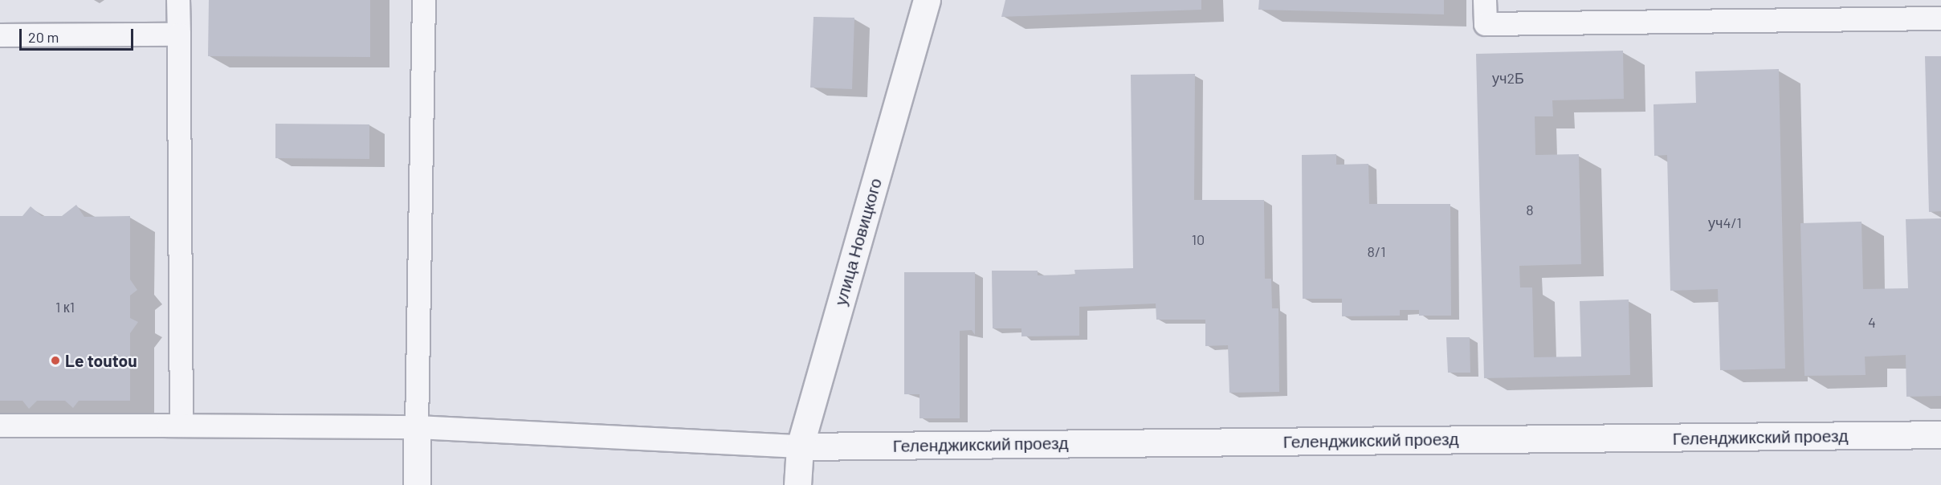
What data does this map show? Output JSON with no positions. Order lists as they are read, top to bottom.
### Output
{
  "streets": {
    "street": ["улица Новицкого", "Геленджикский проезд"]
  },
  "crossings": [
    ["улица Новицкого", "Геленджикский проезд"]
  ],
  "places": ["Le toutou"],
  "house_numbers": [
    "уч2Б",
    "8",
    "уч4/1",
    "10",
    "8/1",
    "1 к1",
    "4"
  ],
  "scale_bar": "20 m"
}
